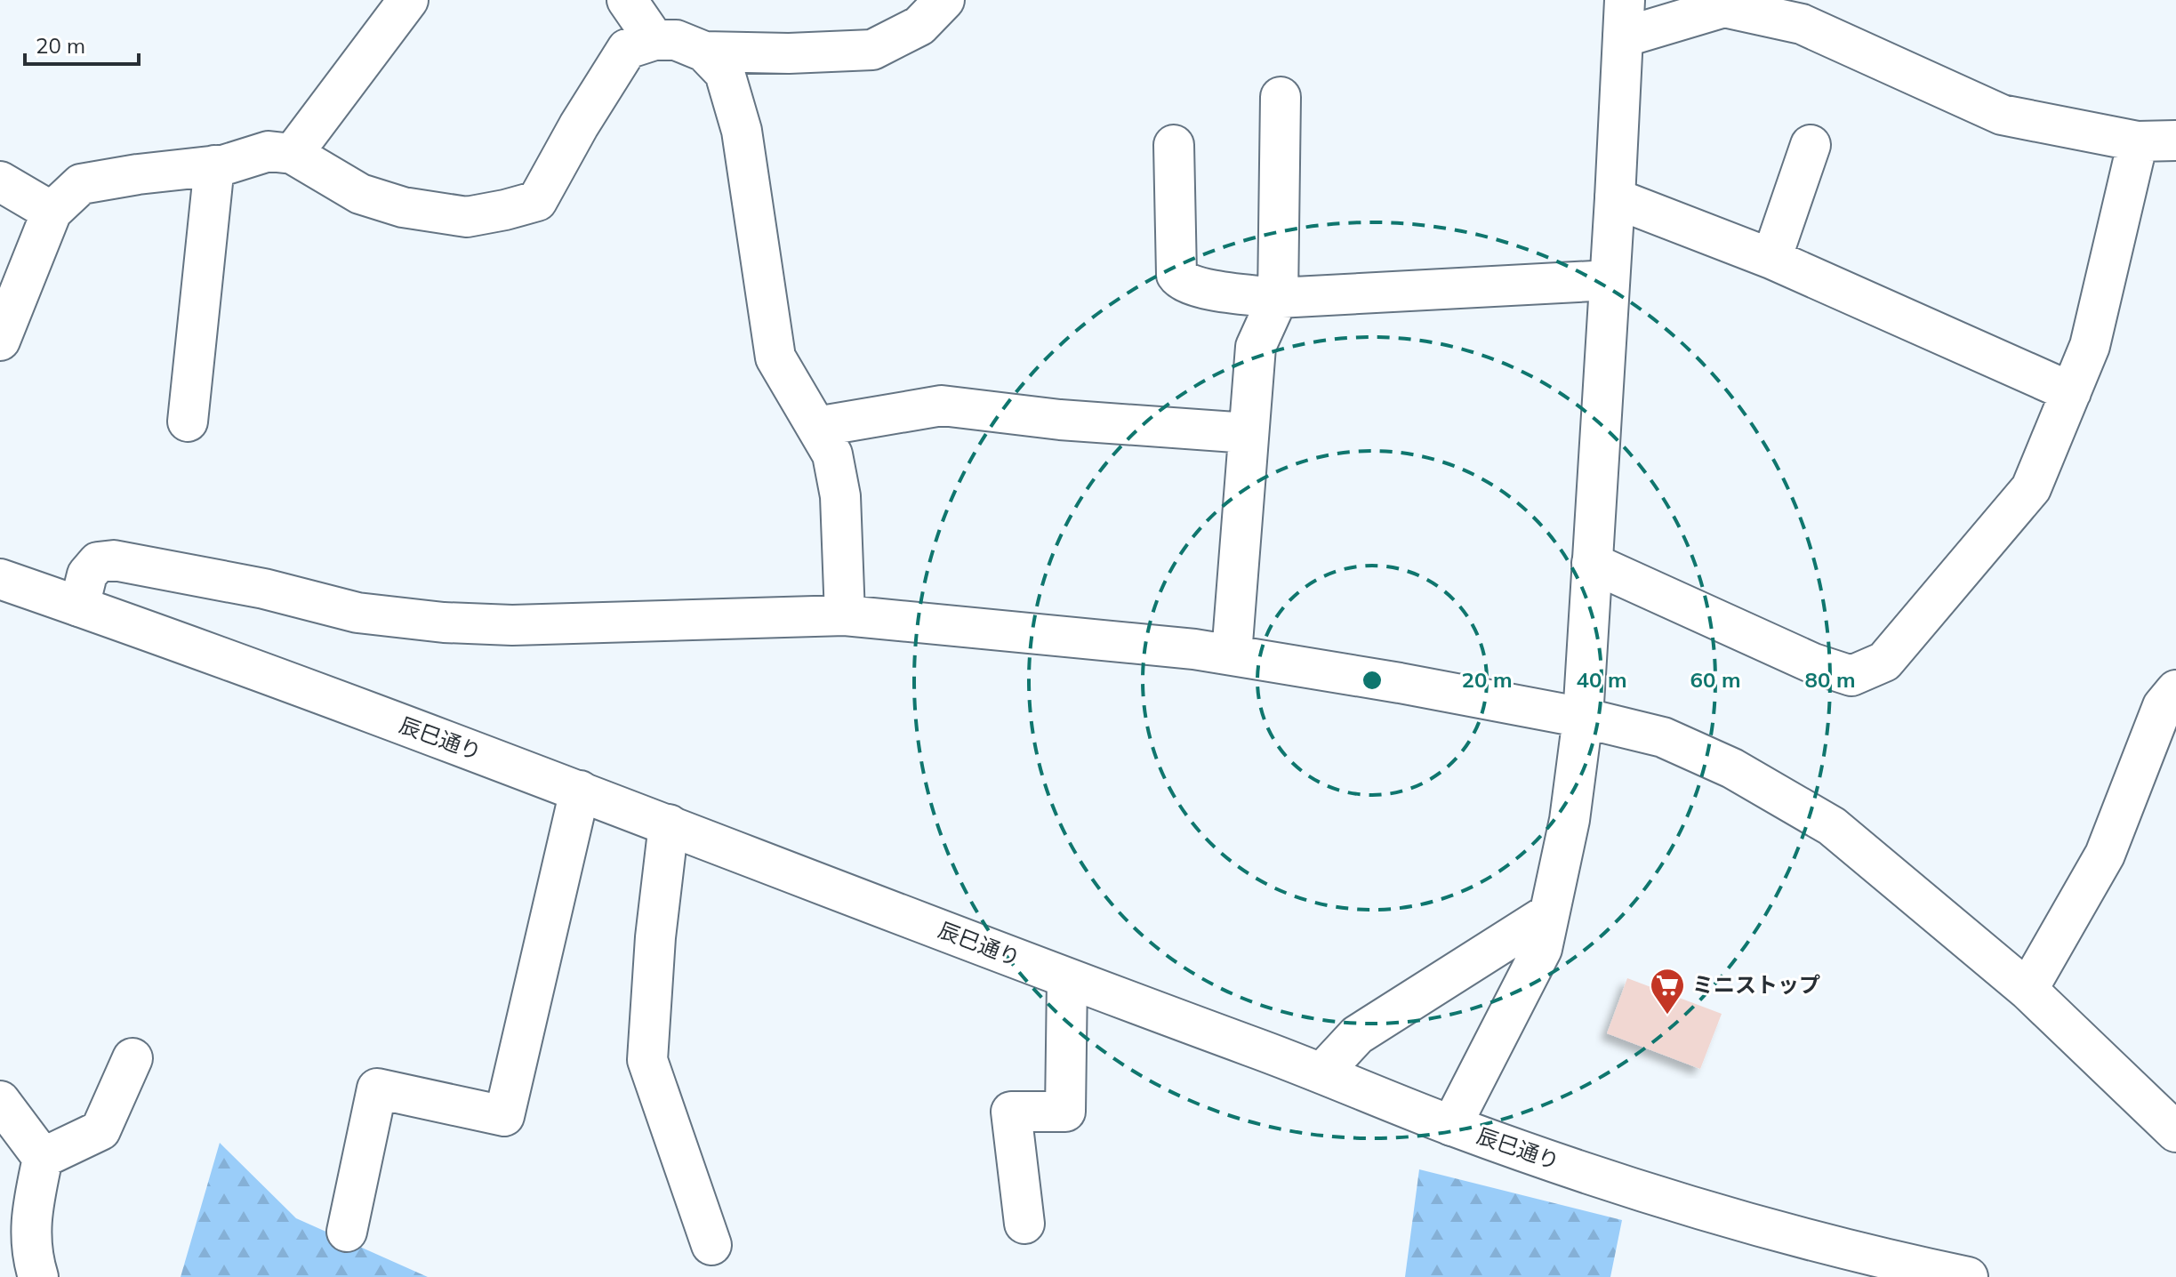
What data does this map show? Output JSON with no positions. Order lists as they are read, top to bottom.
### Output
{
  "streets": {
    "street": ["辰巳通り"]
  },
  "places": {
    "supermarket": ["ミニストップ"]
  },
  "scale_bar": "20 m",
  "rings": [
    "20 m",
    "40 m",
    "60 m",
    "80 m"
  ]
}
